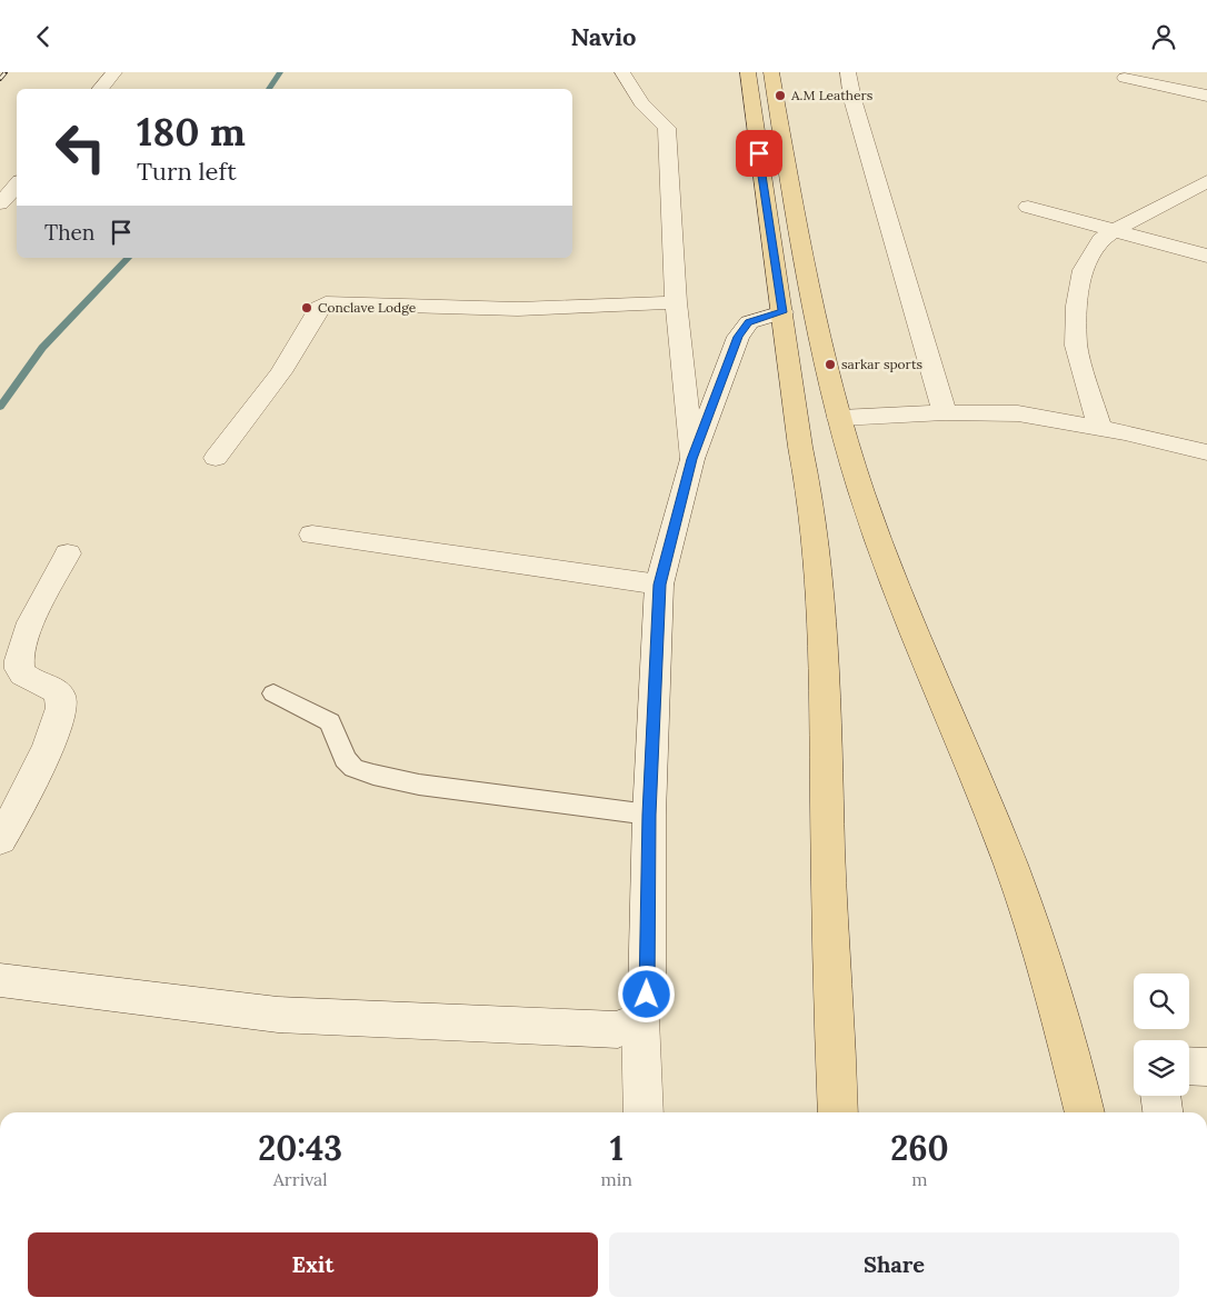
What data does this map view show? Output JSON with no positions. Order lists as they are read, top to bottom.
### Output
{
  "places": ["A.M Leathers", "Conclave Lodge", "sarkar sports"],
  "page": {
    "header": "Navio",
    "turn": ["180 m", "Turn left"],
    "then": "Then",
    "eta": [
      "20:43",
      "Arrival",
      "1",
      "min",
      "260",
      "m"
    ],
    "buttons": ["Exit", "Share"]
  }
}
